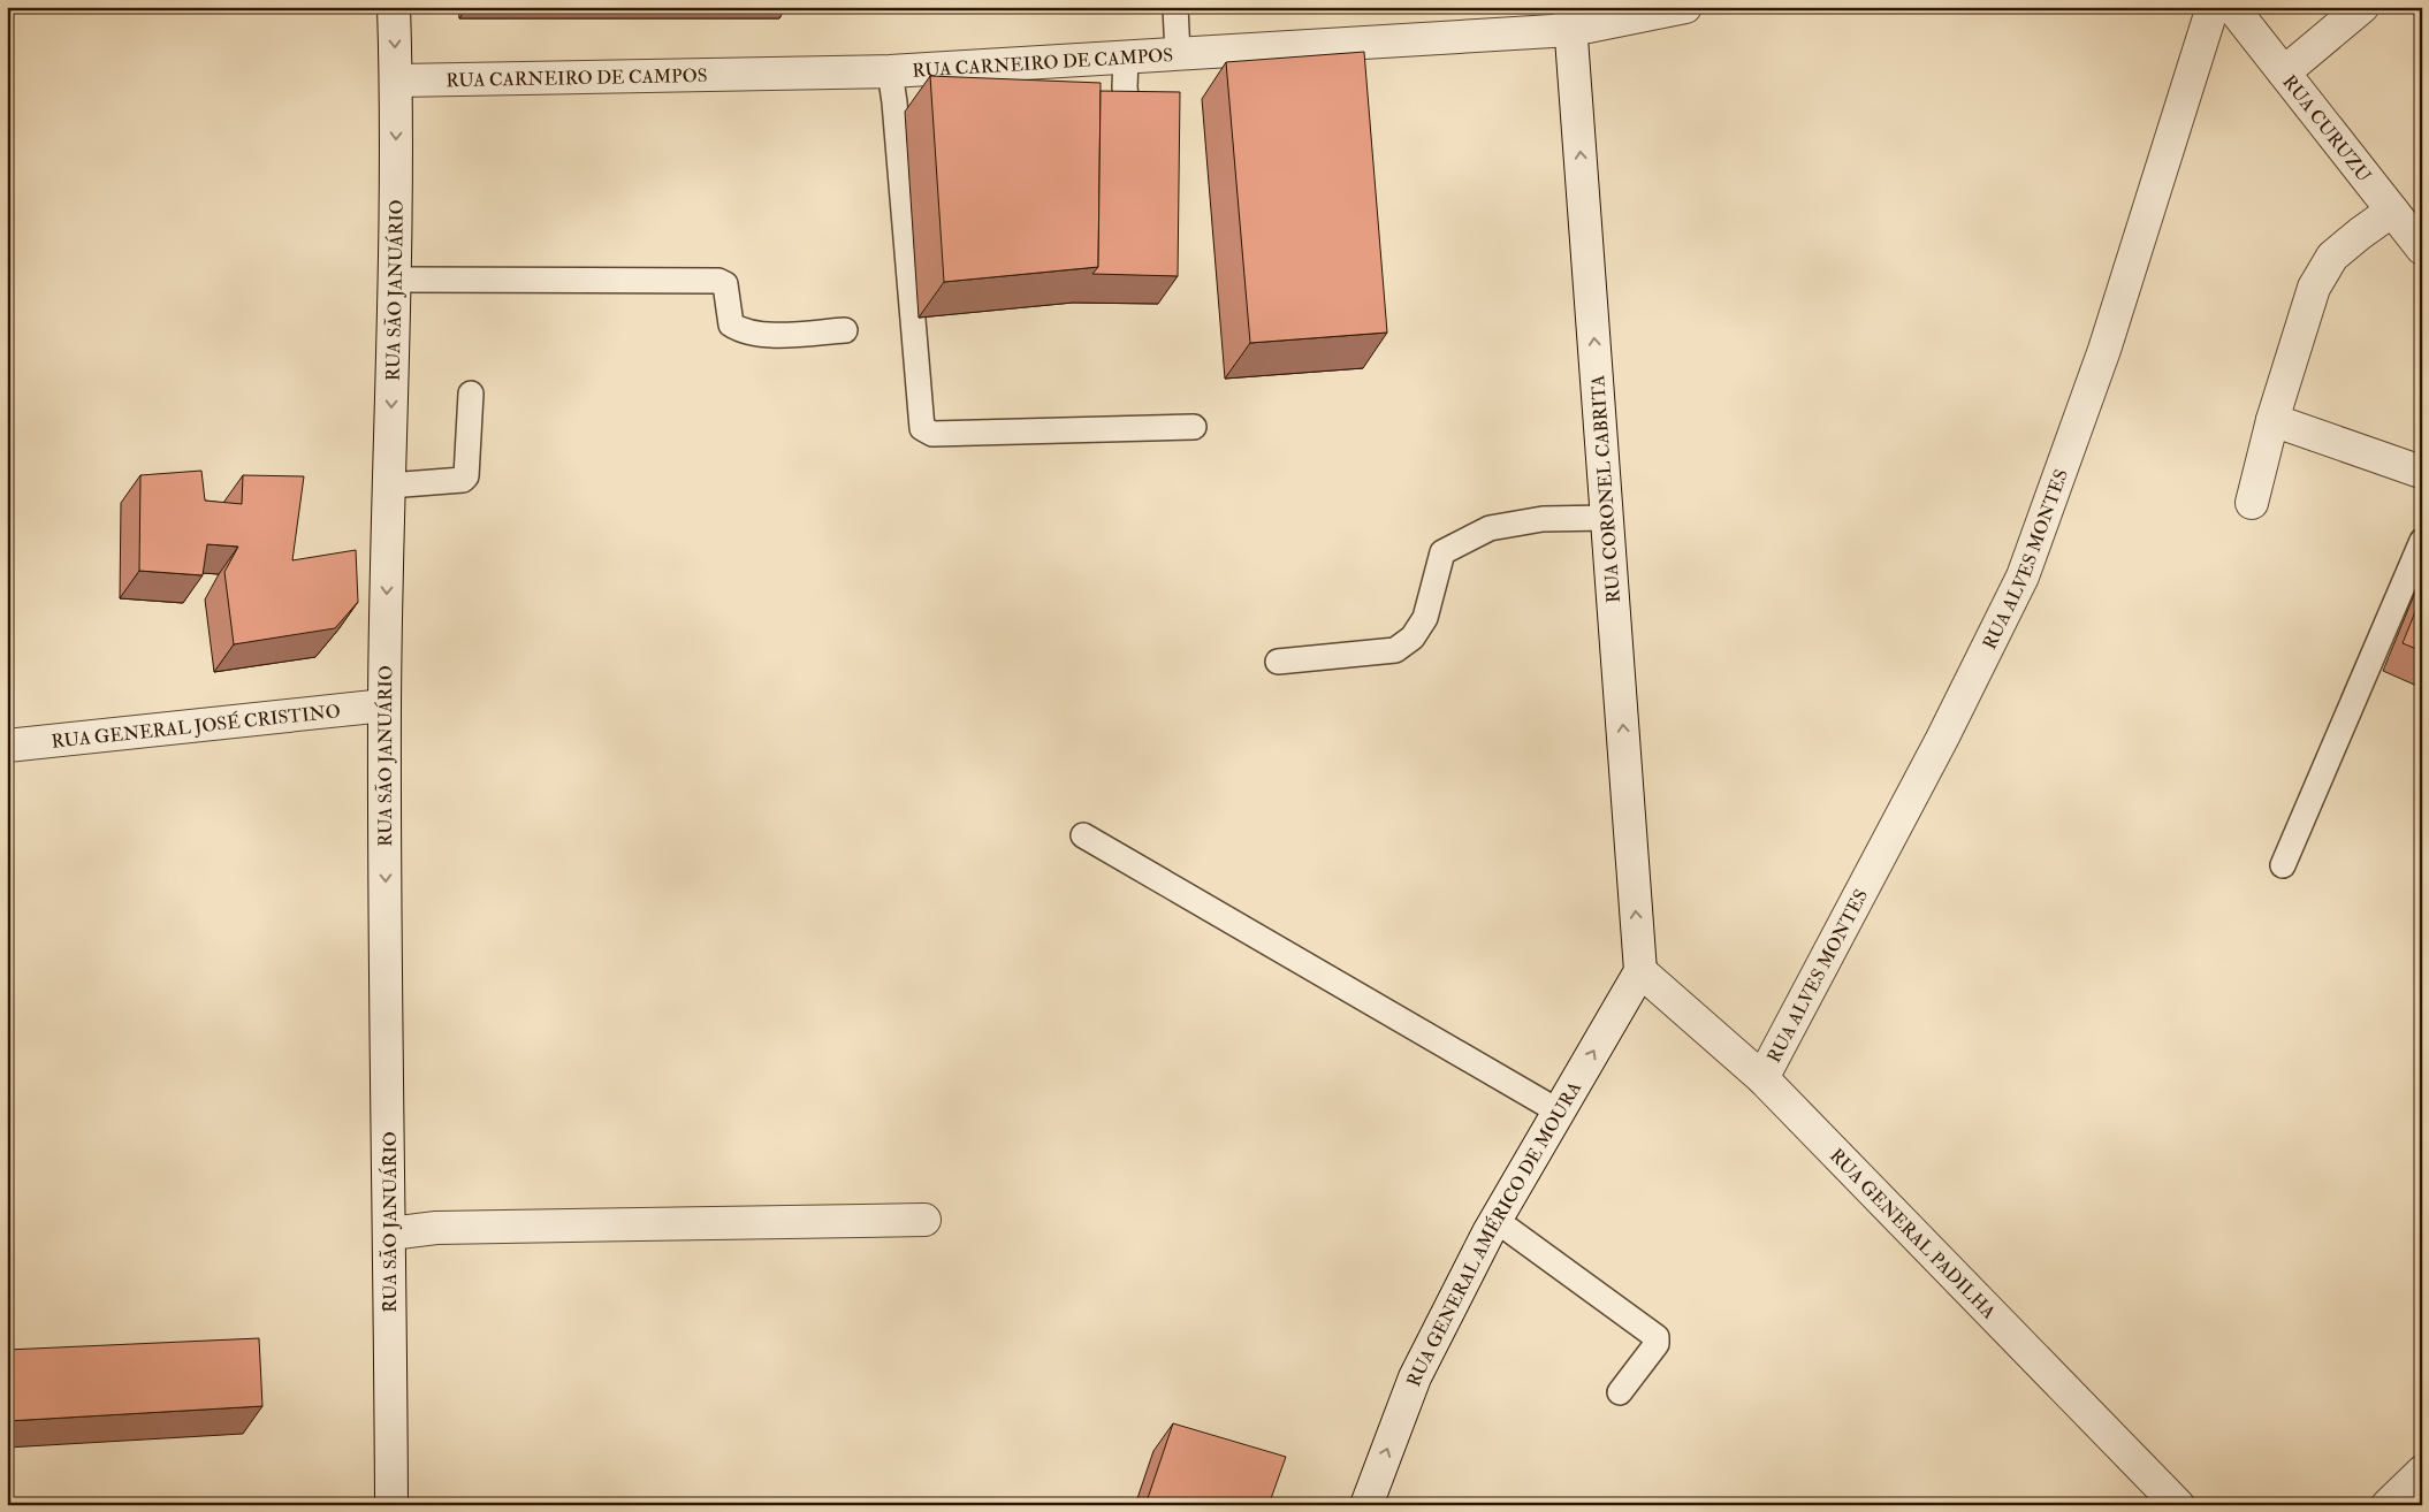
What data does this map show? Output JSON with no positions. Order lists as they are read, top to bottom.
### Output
{
  "streets": {
    "street": [
      "RUA CARNEIRO DE CAMPOS",
      "RUA CURUZU",
      "RUA SÃO JANUÁRIO",
      "RUA CORONEL CABRITA",
      "RUA ALVES MONTES",
      "RUA GENERAL JOSÉ CRISTINO",
      "RUA GENERAL AMÉRICO DE MOURA",
      "RUA GENERAL PADILHA"
    ]
  },
  "crossings": [
    ["RUA CARNEIRO DE CAMPOS", "RUA SÃO JANUÁRIO"],
    ["RUA CARNEIRO DE CAMPOS", "RUA CORONEL CABRITA"],
    ["RUA SÃO JANUÁRIO", "RUA GENERAL JOSÉ CRISTINO"],
    ["RUA CORONEL CABRITA", "RUA GENERAL AMÉRICO DE MOURA"],
    ["RUA CORONEL CABRITA", "RUA GENERAL PADILHA"],
    ["RUA ALVES MONTES", "RUA GENERAL PADILHA"],
    ["RUA GENERAL AMÉRICO DE MOURA", "RUA GENERAL PADILHA"]
  ],
  "one_way": ["RUA SÃO JANUÁRIO", "RUA CORONEL CABRITA", "RUA GENERAL AMÉRICO DE MOURA"]
}
